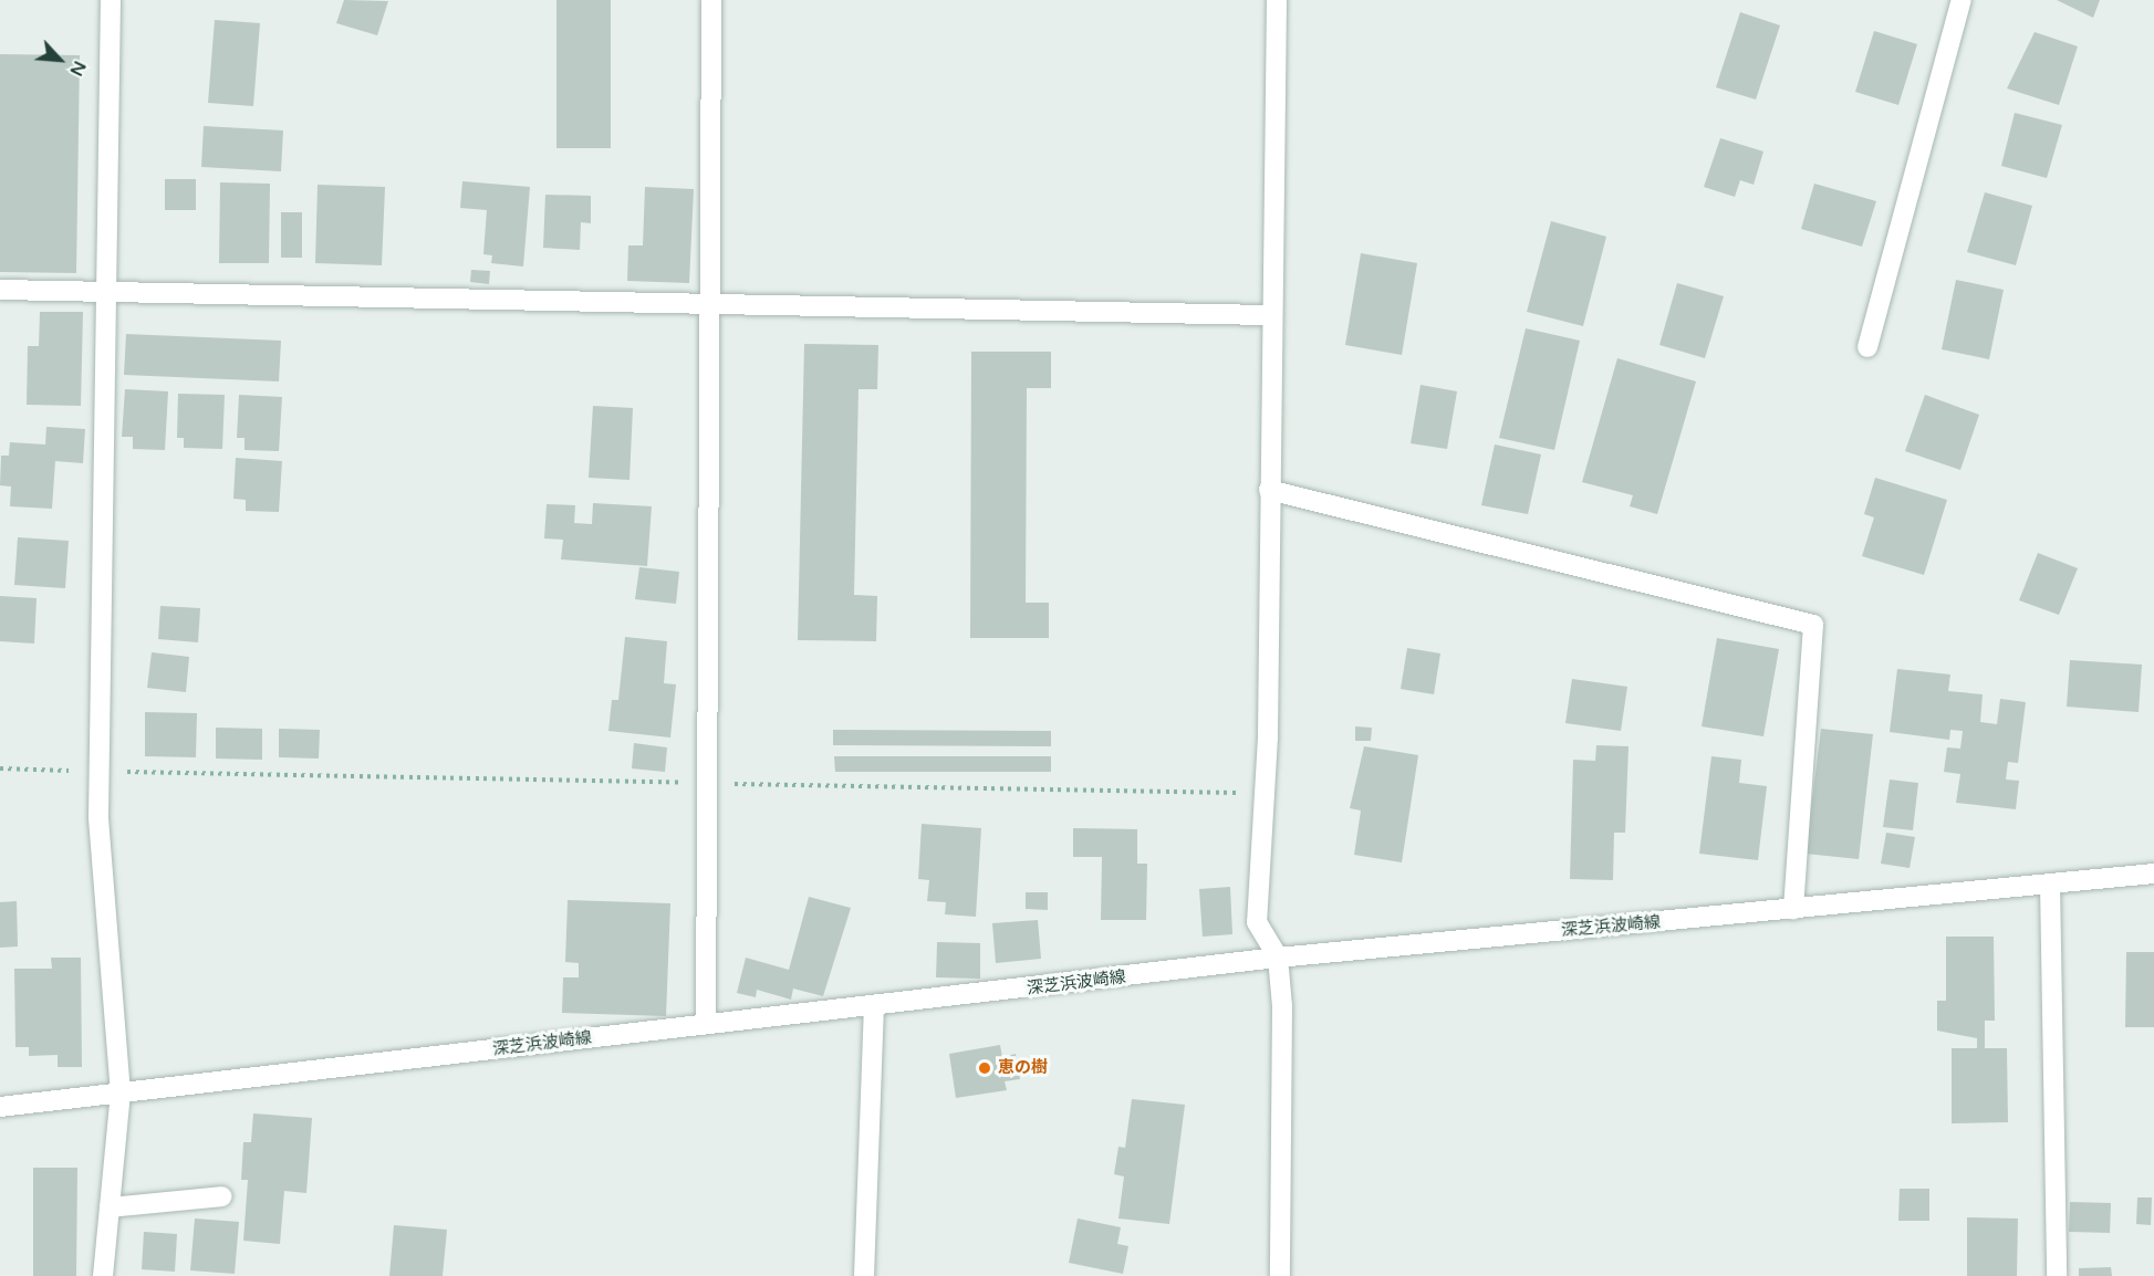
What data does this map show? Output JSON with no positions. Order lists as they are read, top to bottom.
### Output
{
  "streets": {
    "street": ["深芝浜波崎線"]
  },
  "places": ["恵の樹"],
  "north": "bottom right"
}
